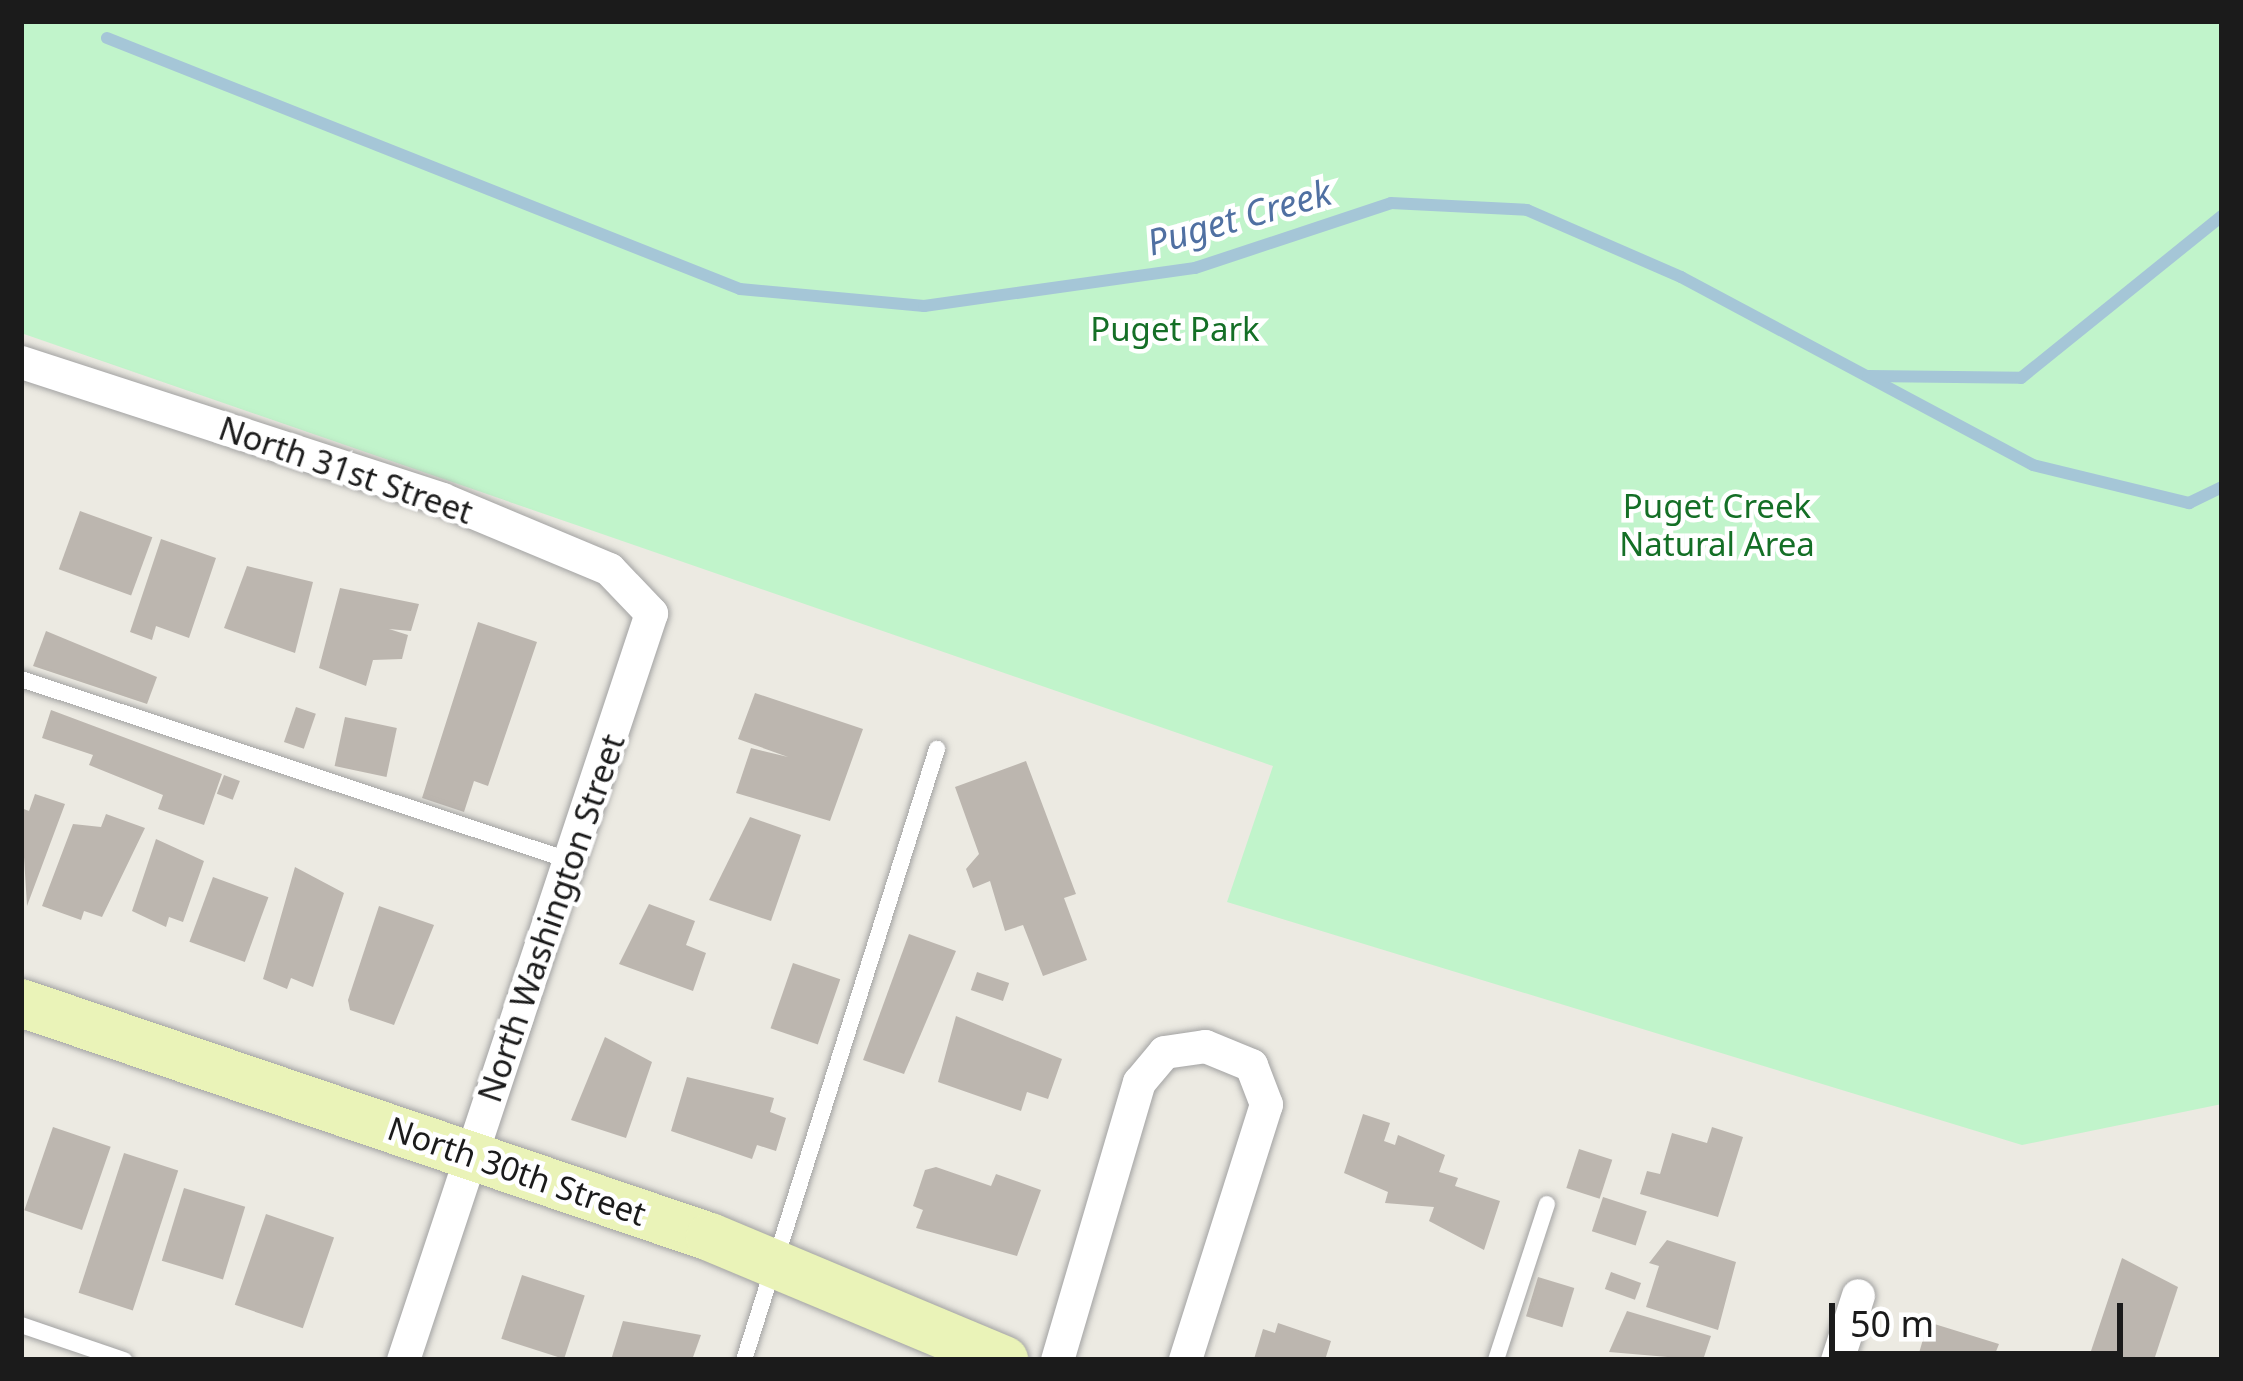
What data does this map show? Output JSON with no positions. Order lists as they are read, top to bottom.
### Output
{
  "streets": {
    "main road": ["North 30th Street"],
    "street": ["North 31st Street", "North Washington Street"]
  },
  "crossings": [
    ["North 31st Street", "North Washington Street"],
    ["North Washington Street", "North 30th Street"]
  ],
  "water": ["Puget Creek"],
  "parks": ["Puget Park", "Puget Creek Natural Area"],
  "scale_bar": "50 m"
}
